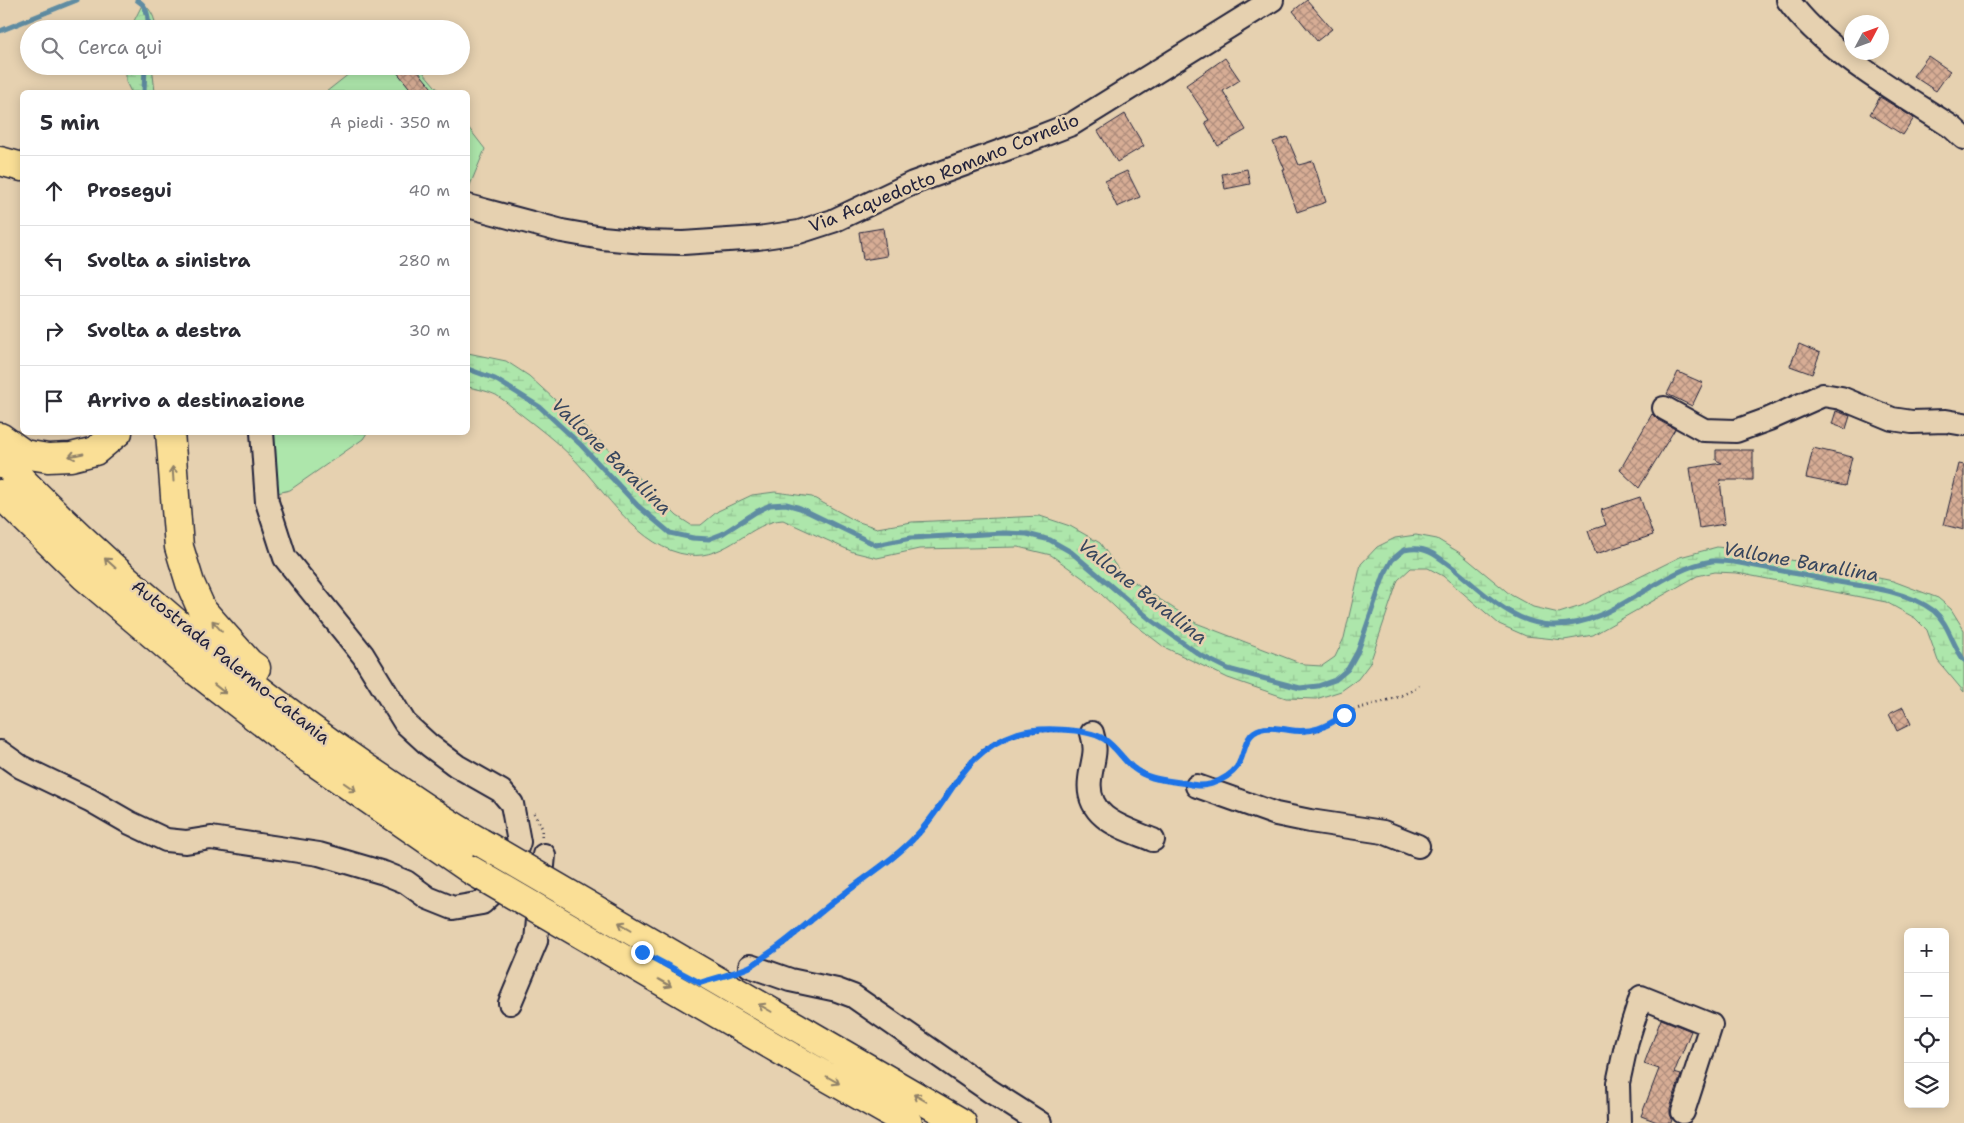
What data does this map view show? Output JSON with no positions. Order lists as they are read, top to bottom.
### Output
{
  "streets": {
    "highway": ["Autostrada Palermo-Catania"],
    "street": ["Via Acquedotto Romano Cornelio"]
  },
  "water": ["Vallone Barallina"],
  "north": "top right",
  "page": {
    "search": "Cerca qui",
    "heading": ["5 min", "A piedi · 350 m"],
    "list": [
      ["Prosegui", "40 m"],
      ["Svolta a sinistra", "280 m"],
      ["Svolta a destra", "30 m"],
      "Arrivo a destinazione"
    ],
    "map_buttons": ["+", "−"]
  }
}
